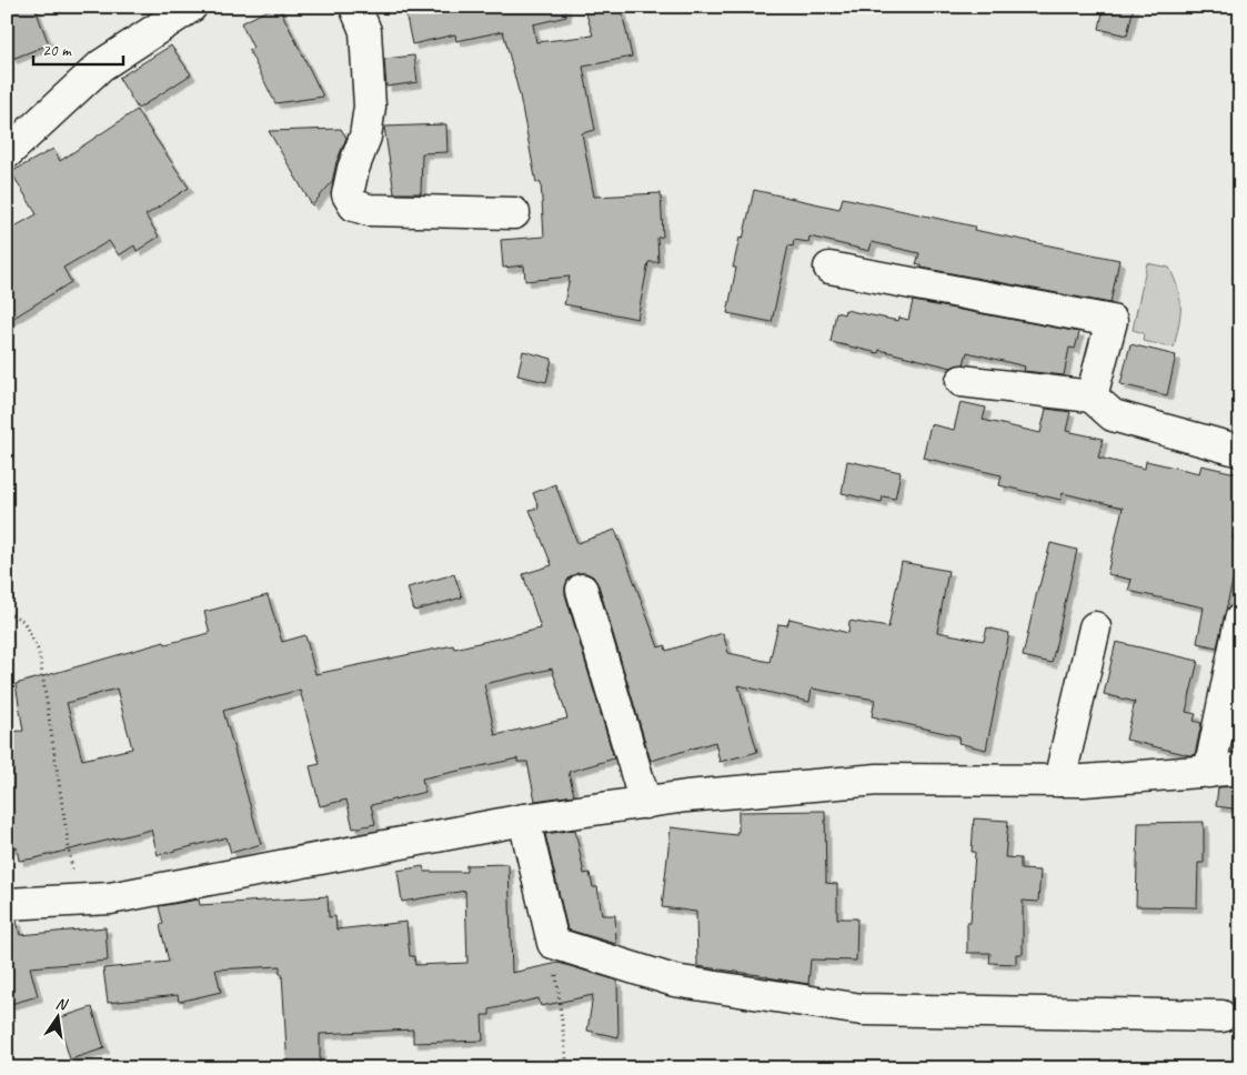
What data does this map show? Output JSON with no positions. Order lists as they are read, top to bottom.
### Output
{
  "scale_bar": "20 m",
  "north": "top"
}
